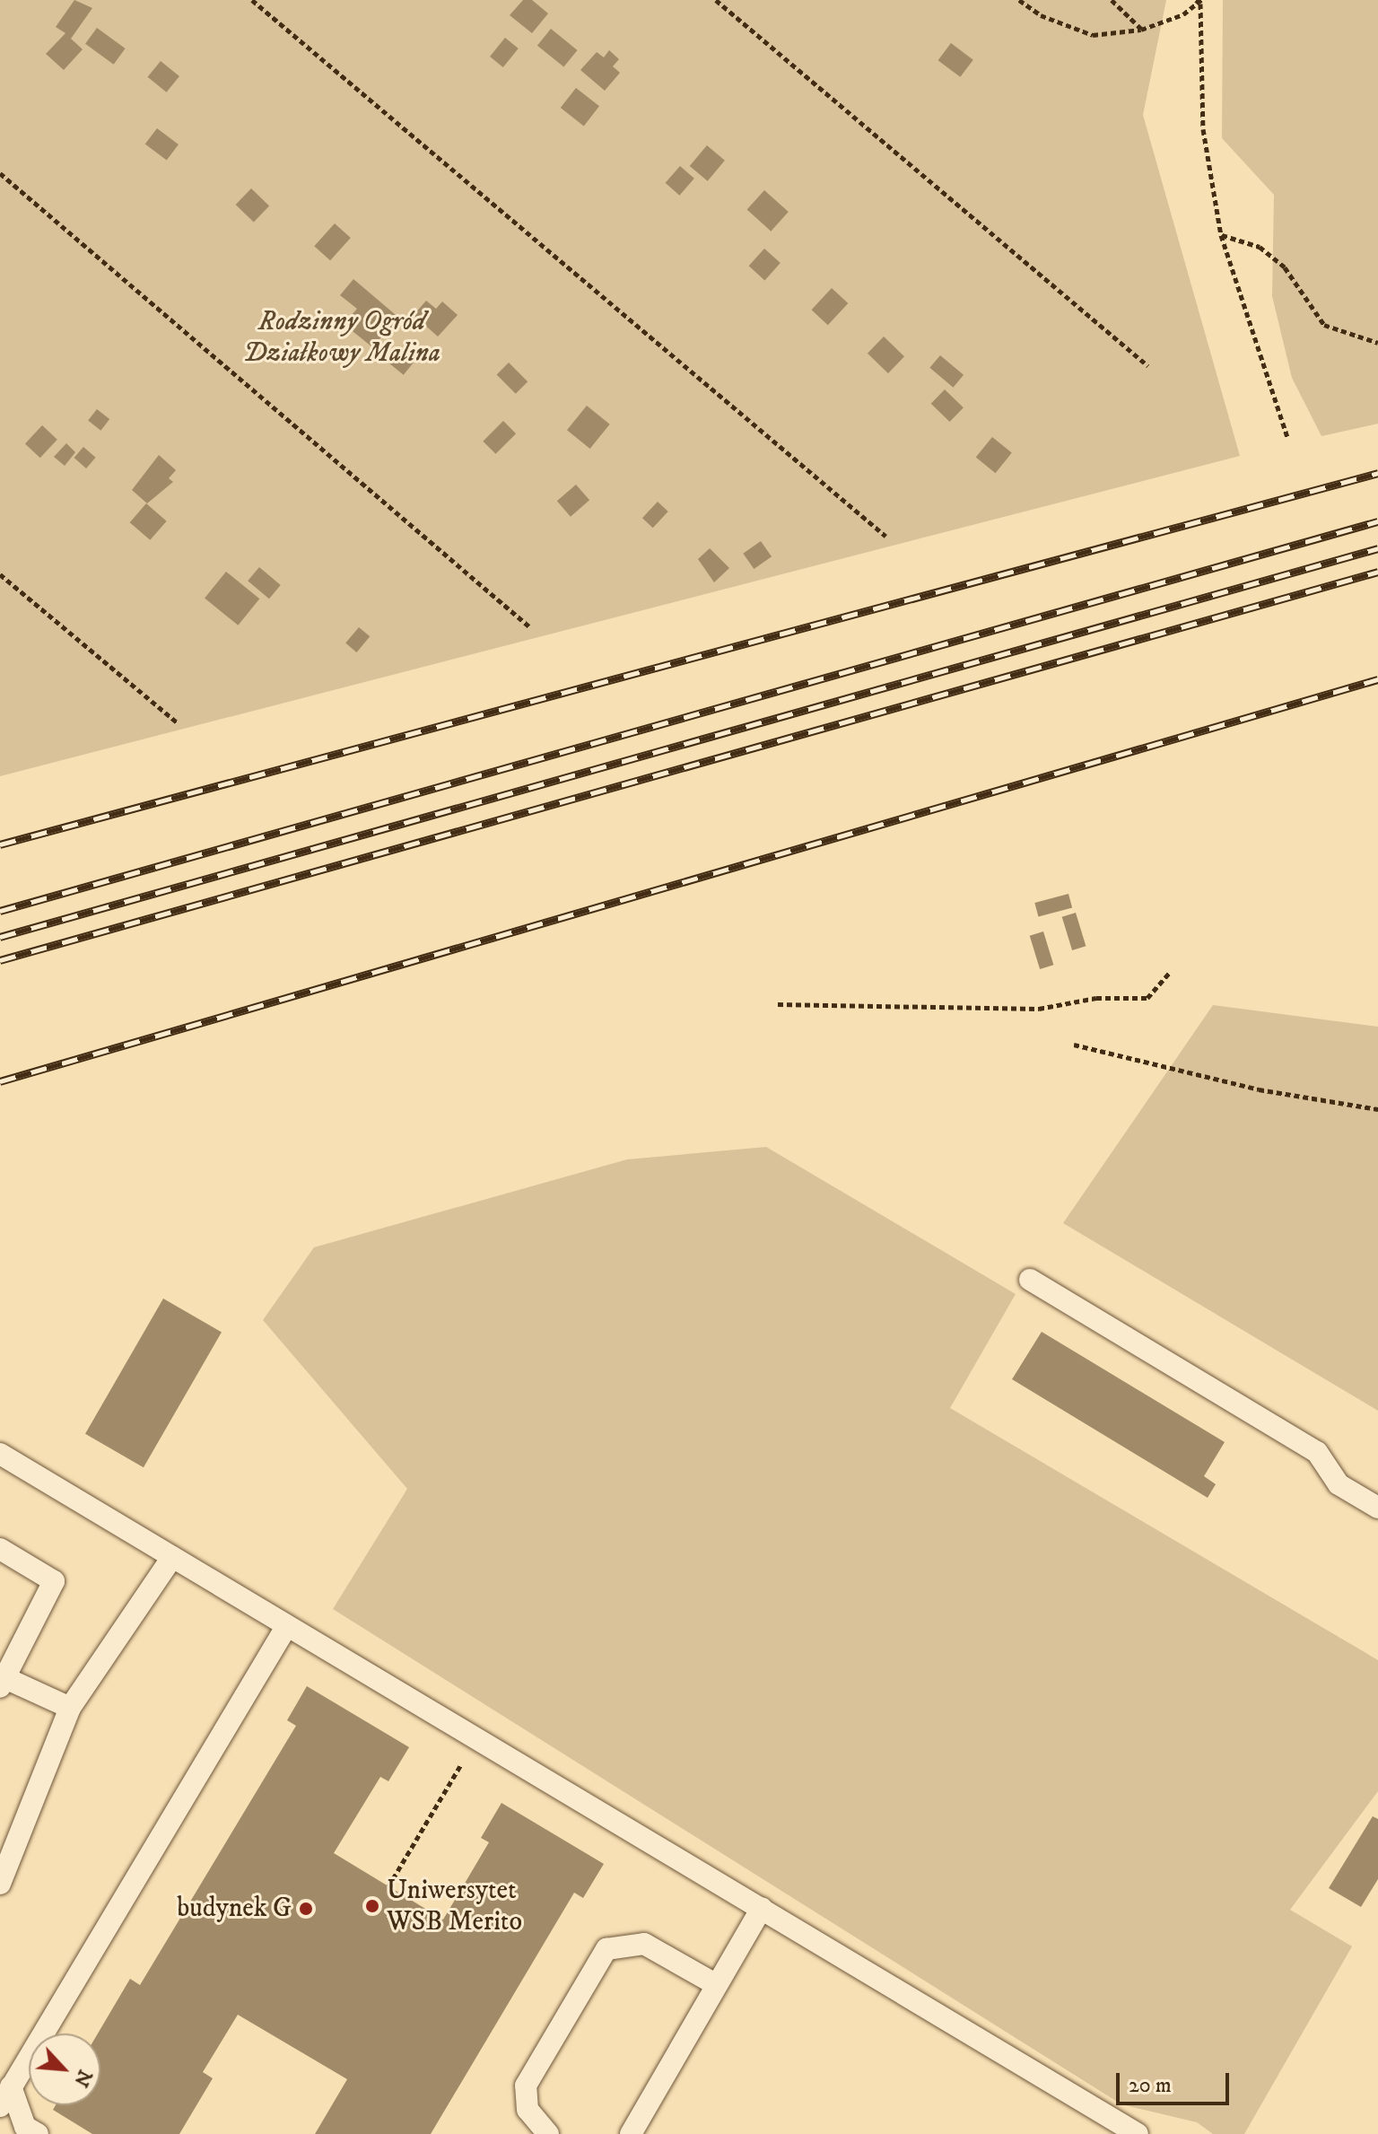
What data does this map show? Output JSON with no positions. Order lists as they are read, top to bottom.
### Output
{
  "parks": ["Rodzinny Ogród Działkowy Malina"],
  "places": ["Uniwersytet WSB Merito", "budynek G"],
  "scale_bar": "20 m",
  "north": "bottom right"
}
